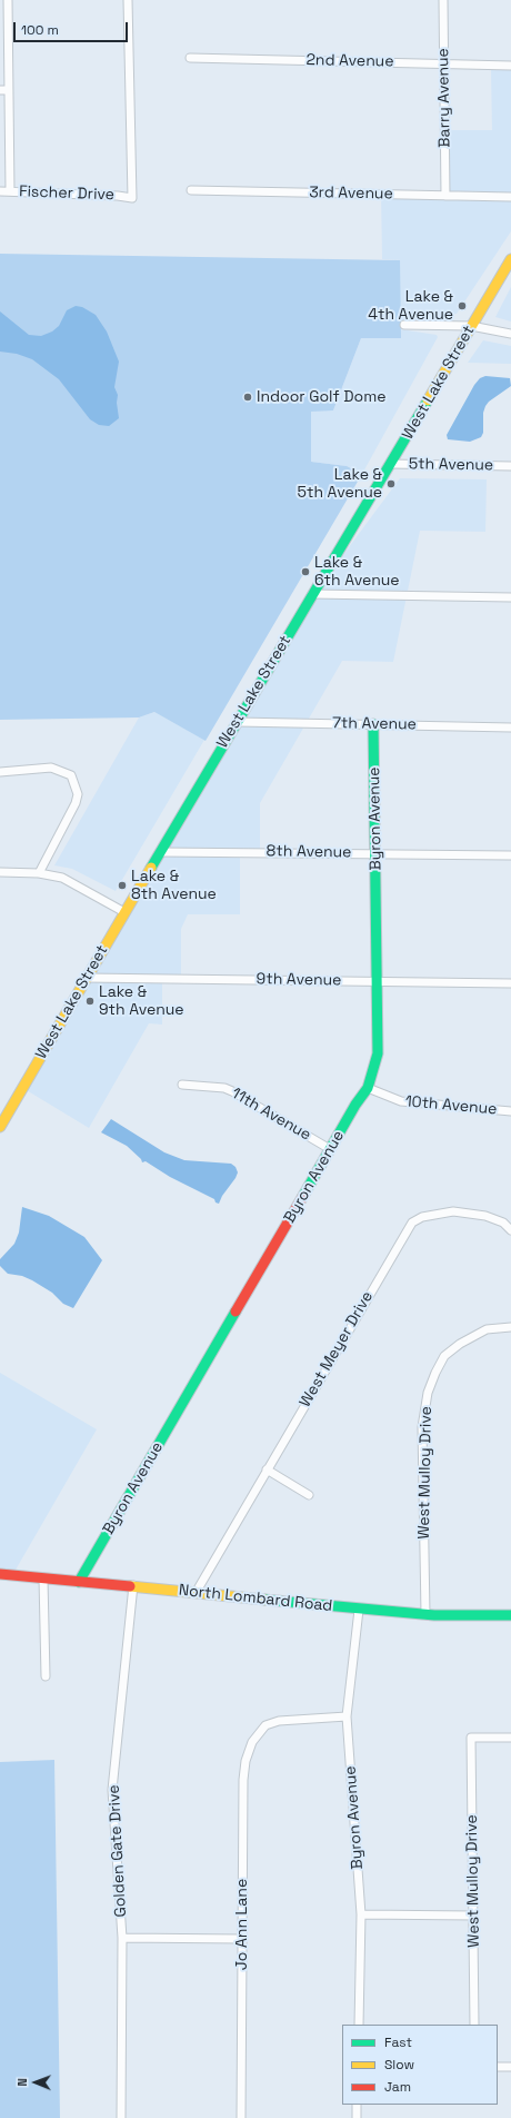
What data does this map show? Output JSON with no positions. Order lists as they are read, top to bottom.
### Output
{
  "streets": {
    "street": [
      "2nd Avenue",
      "Barry Avenue",
      "Fischer Drive",
      "3rd Avenue",
      "West Lake Street",
      "5th Avenue",
      "7th Avenue",
      "Byron Avenue",
      "8th Avenue",
      "9th Avenue",
      "10th Avenue",
      "11th Avenue",
      "West Meyer Drive",
      "West Mulloy Drive",
      "North Lombard Road",
      "Golden Gate Drive",
      "Jo Ann Lane"
    ]
  },
  "crossings": [
    ["2nd Avenue", "Barry Avenue"],
    ["Barry Avenue", "3rd Avenue"],
    ["West Lake Street", "5th Avenue"],
    ["West Lake Street", "7th Avenue"],
    ["West Lake Street", "8th Avenue"],
    ["West Lake Street", "9th Avenue"],
    ["7th Avenue", "Byron Avenue"],
    ["Byron Avenue", "8th Avenue"],
    ["Byron Avenue", "9th Avenue"],
    ["Byron Avenue", "10th Avenue"],
    ["Byron Avenue", "11th Avenue"],
    ["Byron Avenue", "North Lombard Road"],
    ["Byron Avenue", "Jo Ann Lane"],
    ["West Meyer Drive", "North Lombard Road"],
    ["West Mulloy Drive", "North Lombard Road"],
    ["North Lombard Road", "Golden Gate Drive"]
  ],
  "places": [
    "Lake & 4th Avenue",
    "Indoor Golf Dome",
    "Lake & 5th Avenue",
    "Lake & 6th Avenue",
    "Lake & 8th Avenue",
    "Lake & 9th Avenue"
  ],
  "legend": ["Fast", "Slow", "Jam"],
  "scale_bar": "100 m",
  "north": "left"
}
